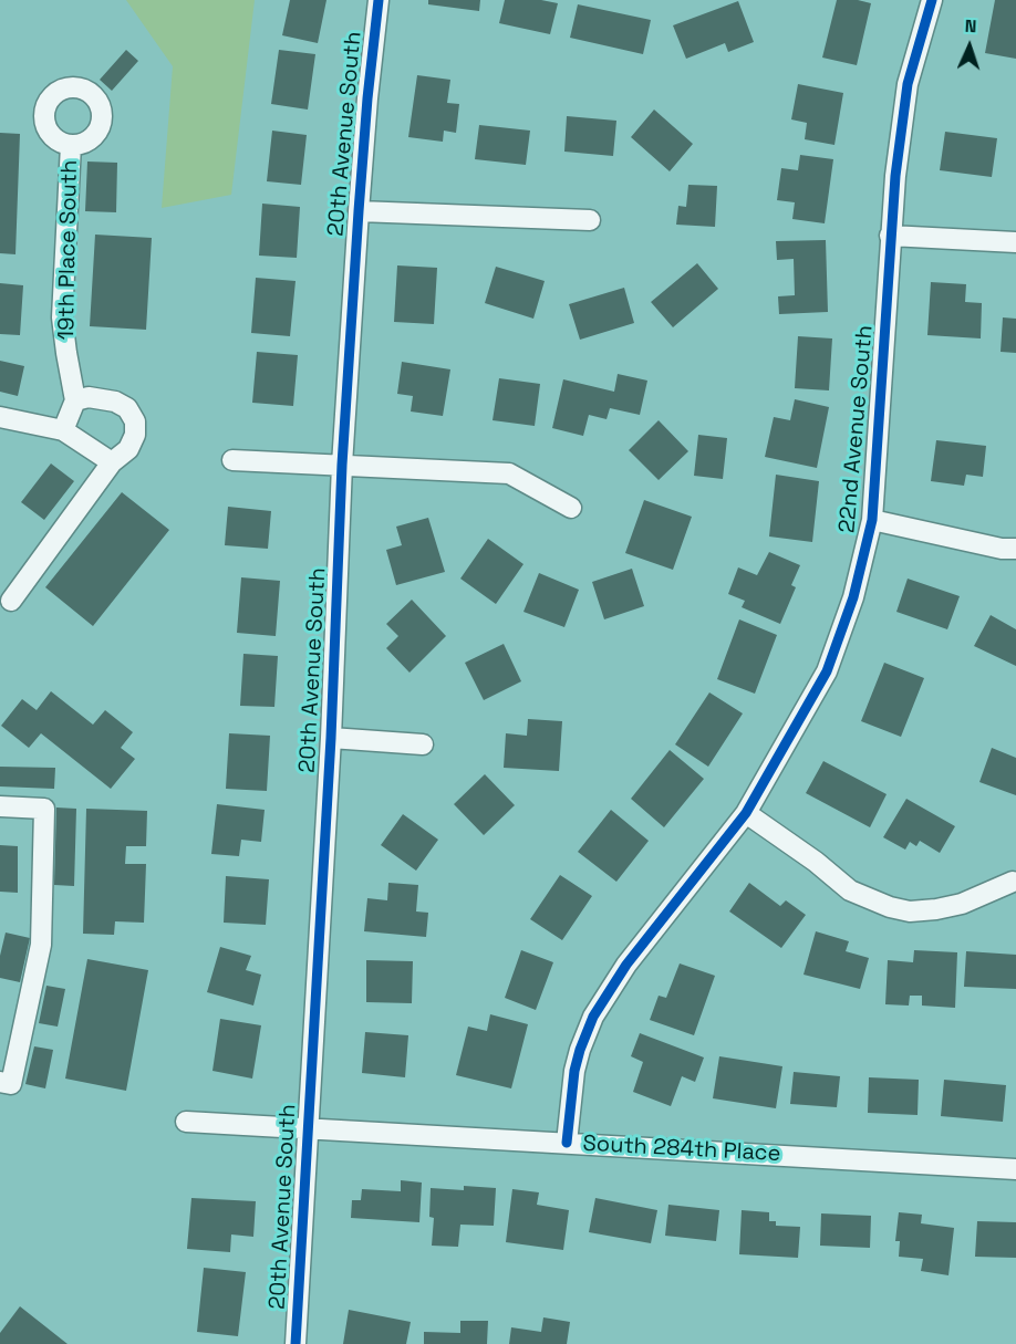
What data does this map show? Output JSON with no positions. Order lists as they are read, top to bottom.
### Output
{
  "streets": {
    "street": [
      "20th Avenue South",
      "19th Place South",
      "22nd Avenue South",
      "South 284th Place"
    ]
  },
  "crossings": [
    ["20th Avenue South", "South 284th Place"],
    ["22nd Avenue South", "South 284th Place"]
  ],
  "north": "top"
}
